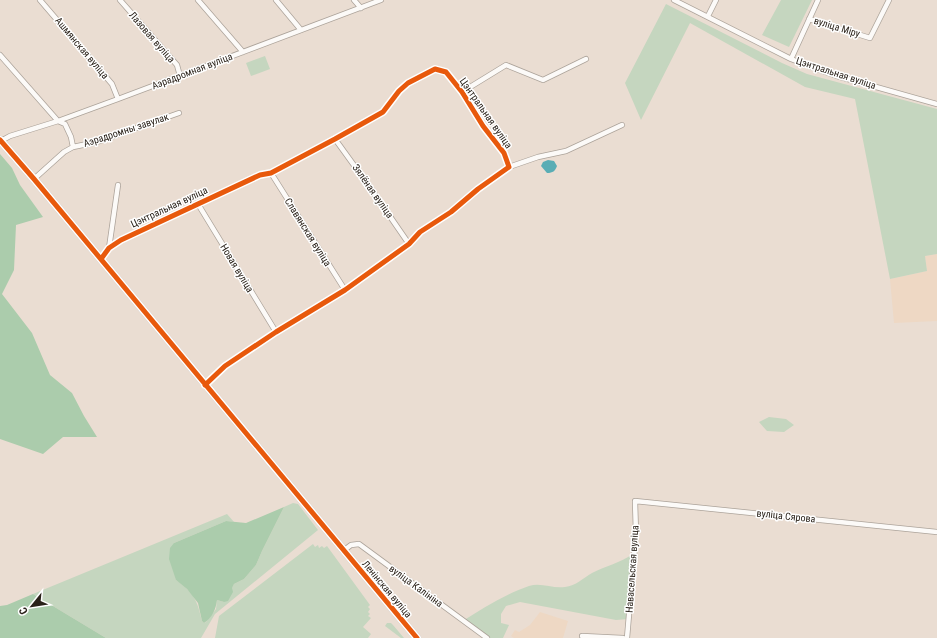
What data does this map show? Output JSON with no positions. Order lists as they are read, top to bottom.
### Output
{
  "streets": {
    "main road": ["Ленінская вуліца"],
    "street": [
      "вуліца Міру",
      "Лазовая вуліца",
      "Ашмянская вуліца",
      "Аэрадромная вуліца",
      "Цэнтральная вуліца",
      "Аэрадромны завулак",
      "Зялёная вуліца",
      "Славянская вуліца",
      "Новая вуліца",
      "вуліца Сярова",
      "Навасельская вуліца",
      "вуліца Калініна"
    ]
  },
  "crossings": [
    ["Лазовая вуліца", "Аэрадромная вуліца"],
    ["Ашмянская вуліца", "Аэрадромная вуліца"],
    ["Цэнтральная вуліца", "Зялёная вуліца"],
    ["Цэнтральная вуліца", "Славянская вуліца"],
    ["Цэнтральная вуліца", "Новая вуліца"],
    ["вуліца Сярова", "Навасельская вуліца"],
    ["вуліца Калініна", "Ленінская вуліца"]
  ],
  "north": "bottom left"
}
